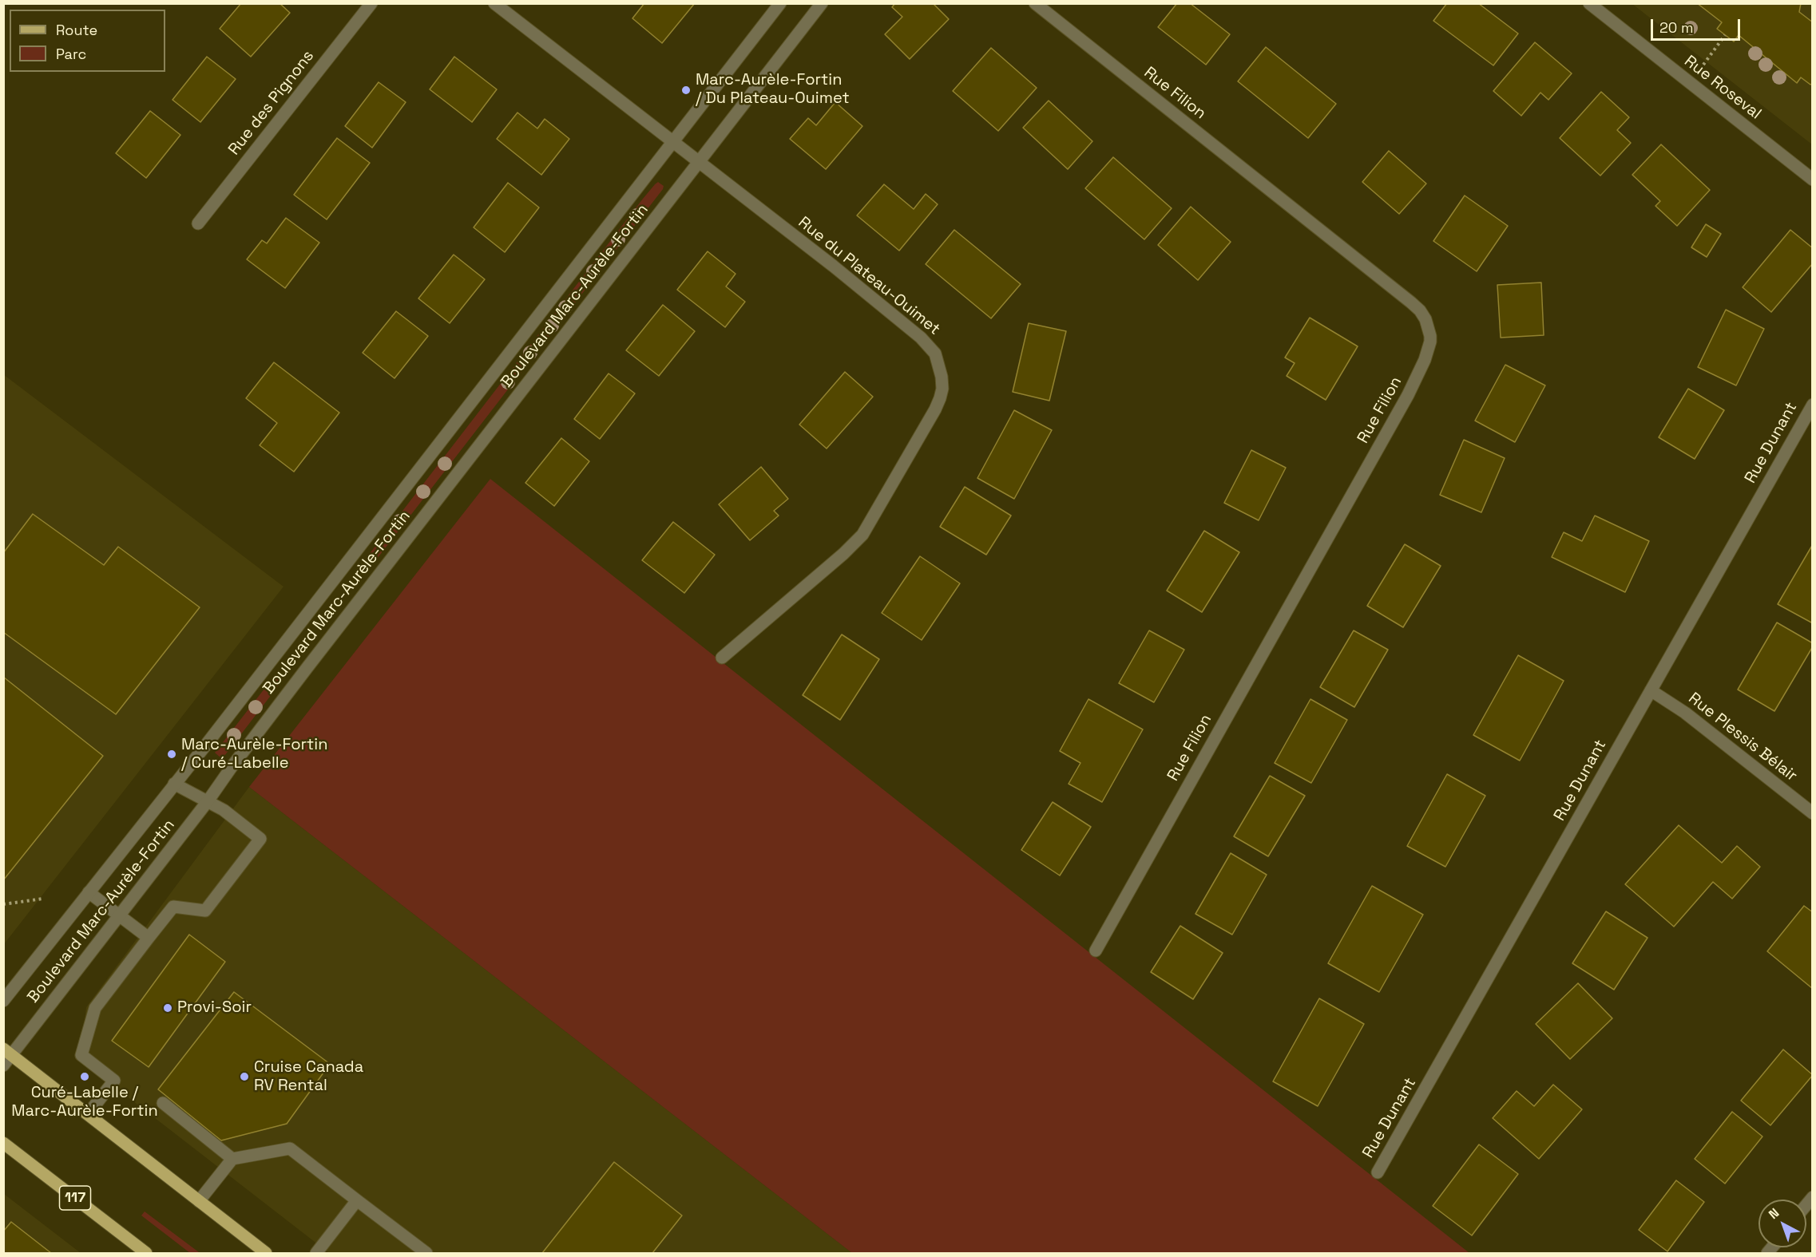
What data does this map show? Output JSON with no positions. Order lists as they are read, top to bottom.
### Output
{
  "streets": {
    "main road": ["117"],
    "street": [
      "Rue Roseval",
      "Rue Filion",
      "Rue des Pignons",
      "Rue du Plateau-Ouimet",
      "Boulevard Marc-Aurèle-Fortin",
      "Rue Dunant",
      "Rue Plessis Bélair"
    ]
  },
  "crossings": [
    ["Rue du Plateau-Ouimet", "Boulevard Marc-Aurèle-Fortin"],
    ["Rue Dunant", "Rue Plessis Bélair"]
  ],
  "places": [
    "Marc-Aurèle-Fortin / Du Plateau-Ouimet",
    "Marc-Aurèle-Fortin / Curé-Labelle",
    "Provi-Soir",
    "Curé-Labelle / Marc-Aurèle-Fortin",
    "Cruise Canada RV Rental"
  ],
  "legend": ["Route", "Parc"],
  "scale_bar": "20 m",
  "north": "top left"
}
